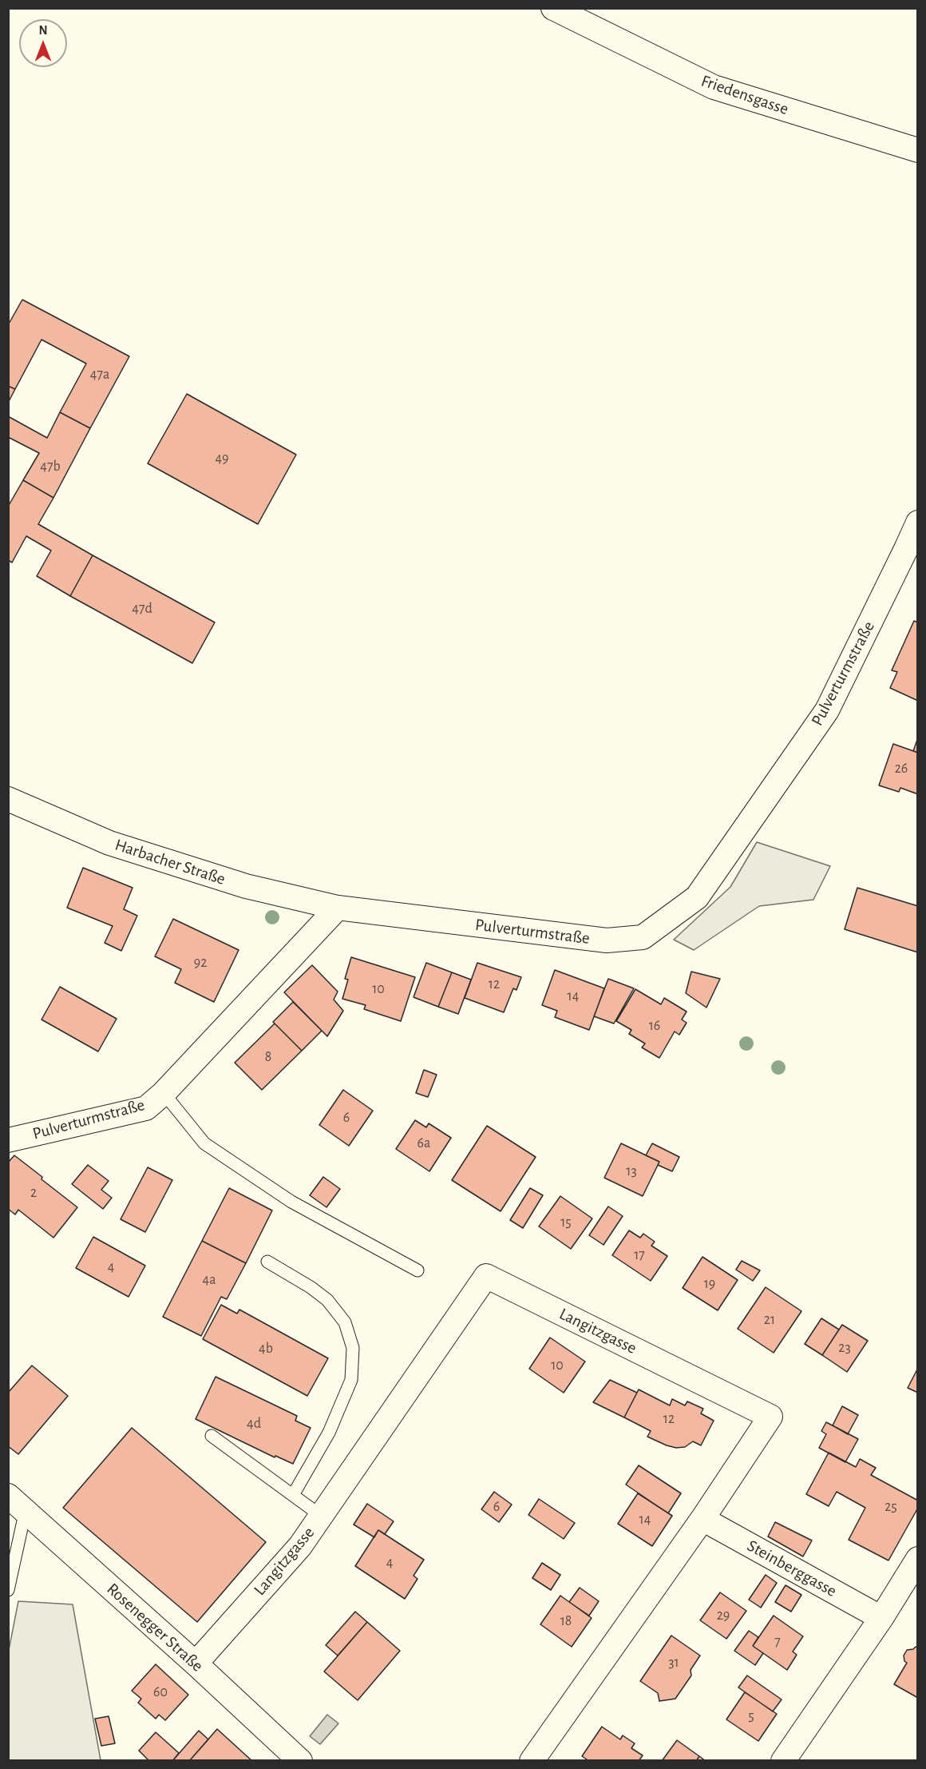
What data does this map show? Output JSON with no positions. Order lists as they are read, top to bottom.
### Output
{
  "streets": {
    "street": [
      "Friedensgasse",
      "Pulverturmstraße",
      "Harbacher Straße",
      "Langitzgasse",
      "Steinberggasse",
      "Rosenegger Straße"
    ]
  },
  "crossings": [
    ["Pulverturmstraße", "Harbacher Straße"],
    ["Langitzgasse", "Steinberggasse"],
    ["Langitzgasse", "Rosenegger Straße"]
  ],
  "house_numbers": [
    "47a",
    "49",
    "47b",
    "47d",
    "26",
    "92",
    "12",
    "10",
    "14",
    "16",
    "8",
    "6",
    "6a",
    "13",
    "2",
    "15",
    "17",
    "4",
    "4a",
    "19",
    "21",
    "23",
    "4b",
    "10",
    "12",
    "4d",
    "6",
    "25",
    "14",
    "4",
    "29",
    "18",
    "7",
    "31",
    "60",
    "5"
  ],
  "north": "top"
}
